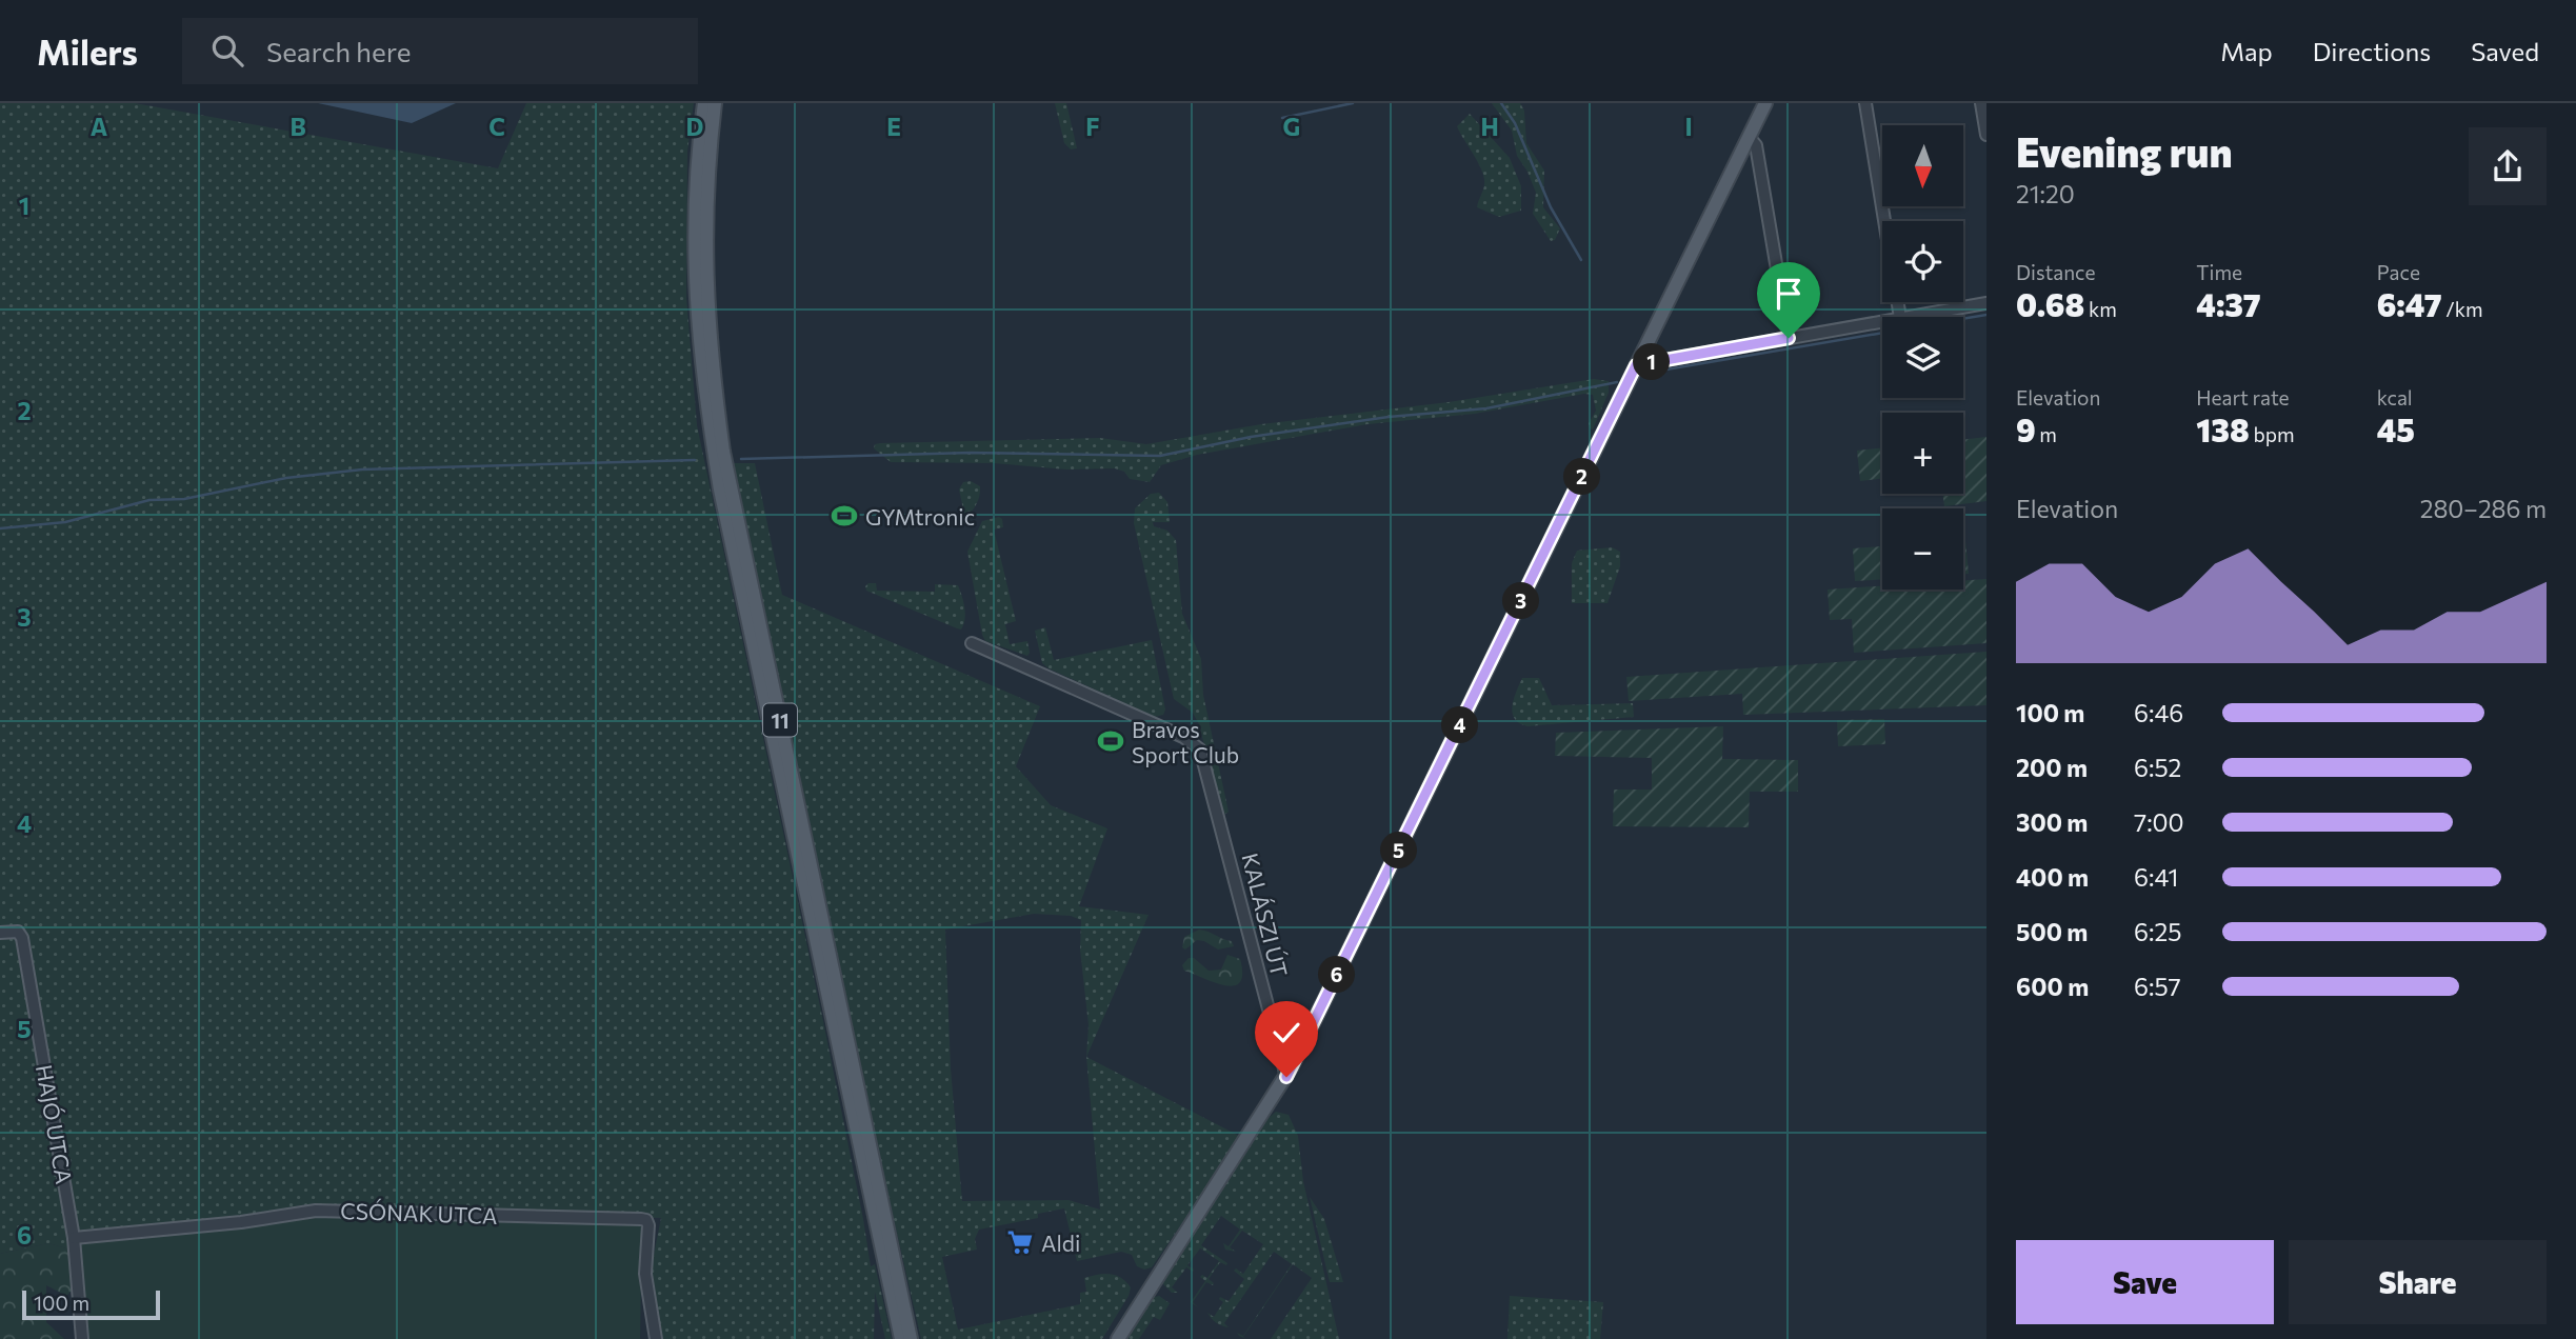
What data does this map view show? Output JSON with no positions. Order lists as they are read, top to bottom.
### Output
{
  "streets": {
    "main road": ["11"],
    "street": ["KALÁSZI ÚT", "HAJÓ UTCA", "CSÓNAK UTCA"]
  },
  "crossings": [
    ["HAJÓ UTCA", "CSÓNAK UTCA"]
  ],
  "places": {
    "sports": ["GYMtronic", "Bravos Sport Club"],
    "supermarket": ["Aldi"]
  },
  "scale_bar": "100 m",
  "north": "bottom",
  "page": {
    "header": "Milers",
    "search": "Search here",
    "nav": ["Map", "Directions", "Saved"],
    "heading": ["Evening run", "21:20"],
    "map_buttons": ["+", "−"],
    "stats": [
      ["Distance", "0.68 km"],
      ["Time", "4:37"],
      ["Pace", "6:47 /km"],
      ["Elevation", "9 m"],
      ["Heart rate", "138 bpm"],
      ["kcal", "45"]
    ],
    "pins": [
      "1",
      "2",
      "3",
      "4",
      "5",
      "6"
    ],
    "chart": ["Elevation", "280–286 m"],
    "list": [
      {
        "name": "100 m",
        "note": "6:46"
      },
      {
        "name": "200 m",
        "note": "6:52"
      },
      {
        "name": "300 m",
        "note": "7:00"
      },
      {
        "name": "400 m",
        "note": "6:41"
      },
      {
        "name": "500 m",
        "note": "6:25"
      },
      {
        "name": "600 m",
        "note": "6:57"
      }
    ],
    "buttons": ["Save", "Share"],
    "scale": "100 m"
  },
  "grid": {
    "columns": [
      "A",
      "B",
      "C",
      "D",
      "E",
      "F",
      "G",
      "H",
      "I"
    ],
    "rows": [
      "1",
      "2",
      "3",
      "4",
      "5",
      "6"
    ]
  }
}
